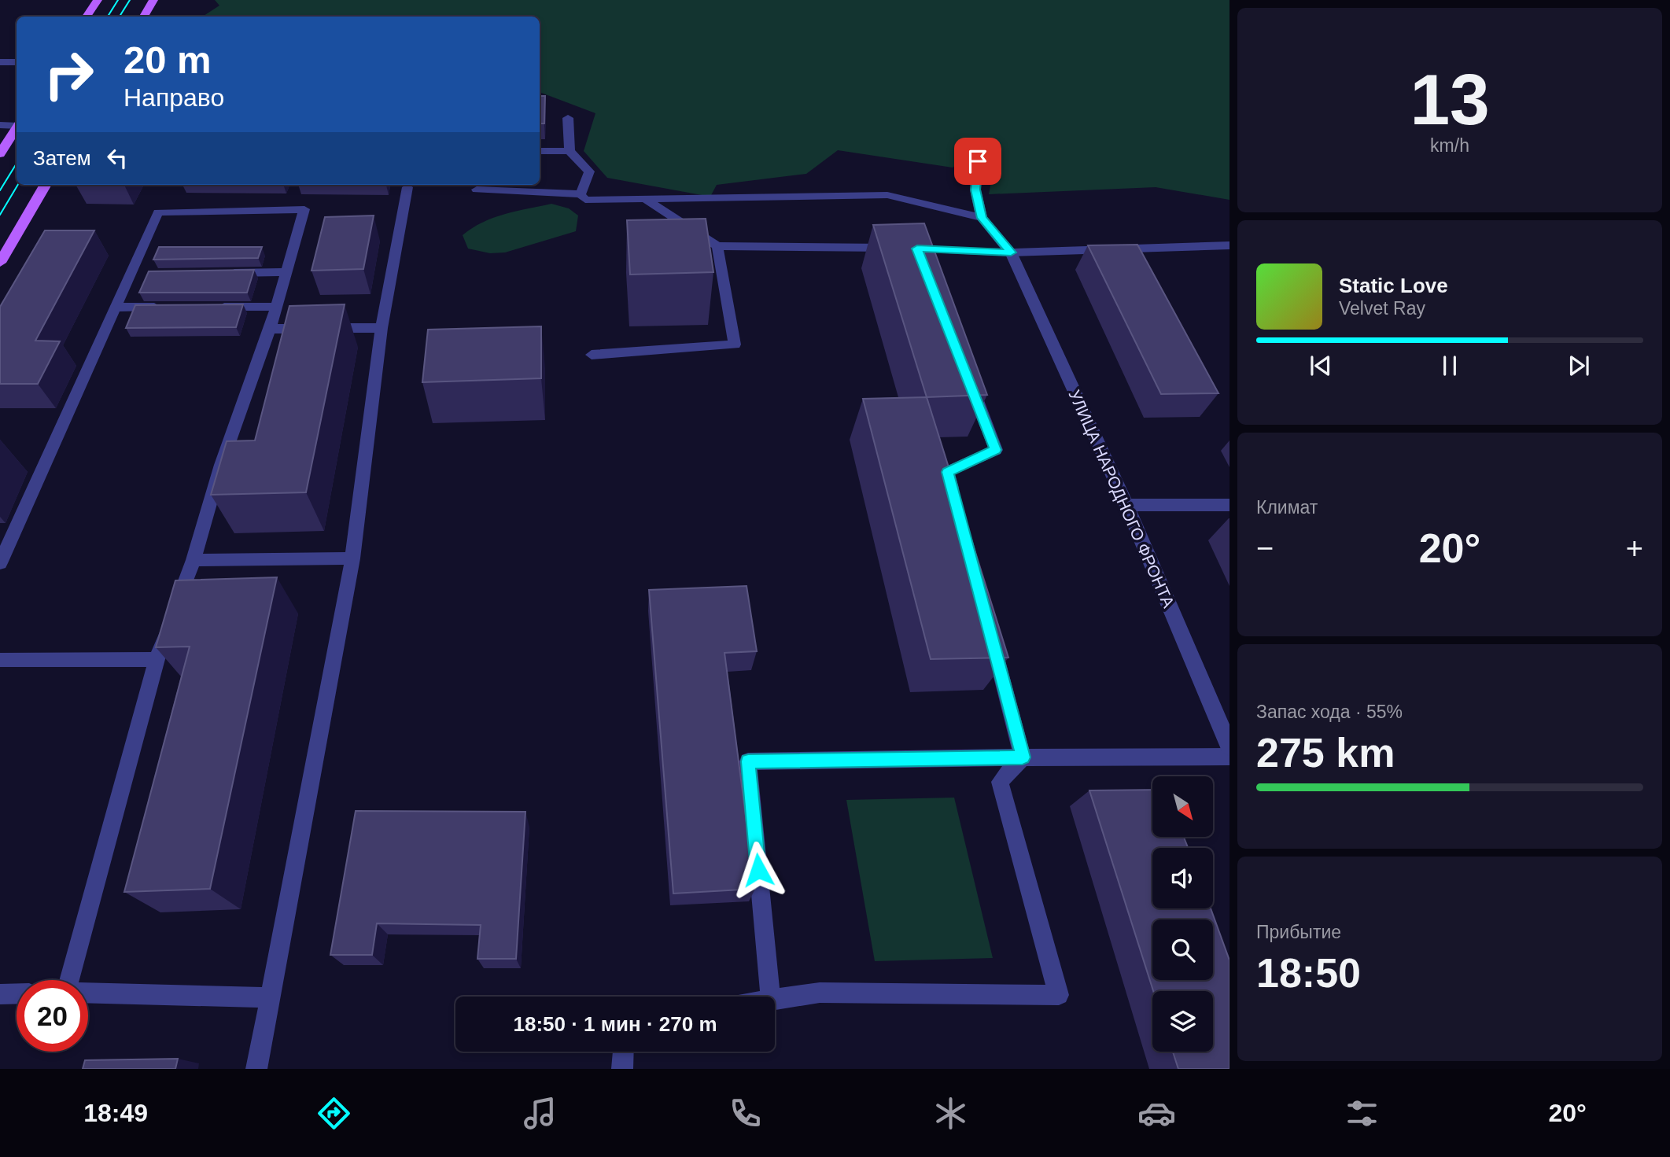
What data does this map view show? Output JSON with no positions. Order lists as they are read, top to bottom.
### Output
{
  "streets": {
    "street": ["УЛИЦА НАРОДНОГО ФРОНТА"]
  },
  "north": "bottom right",
  "page": {
    "tile": [
      ["13", "km/h"],
      "Климат",
      ["Запас хода · 55%", "275 km"],
      ["Прибытие", "18:50"]
    ],
    "turn": ["20 m", "Направо"],
    "then": "Затем",
    "song": ["Static Love", "Velvet Ray"],
    "heat": ["−", "20°", "+"],
    "limit": "20",
    "trip": "18:50 · 1 мин · 270 m",
    "tabs": ["18:49", "20°"]
  }
}
